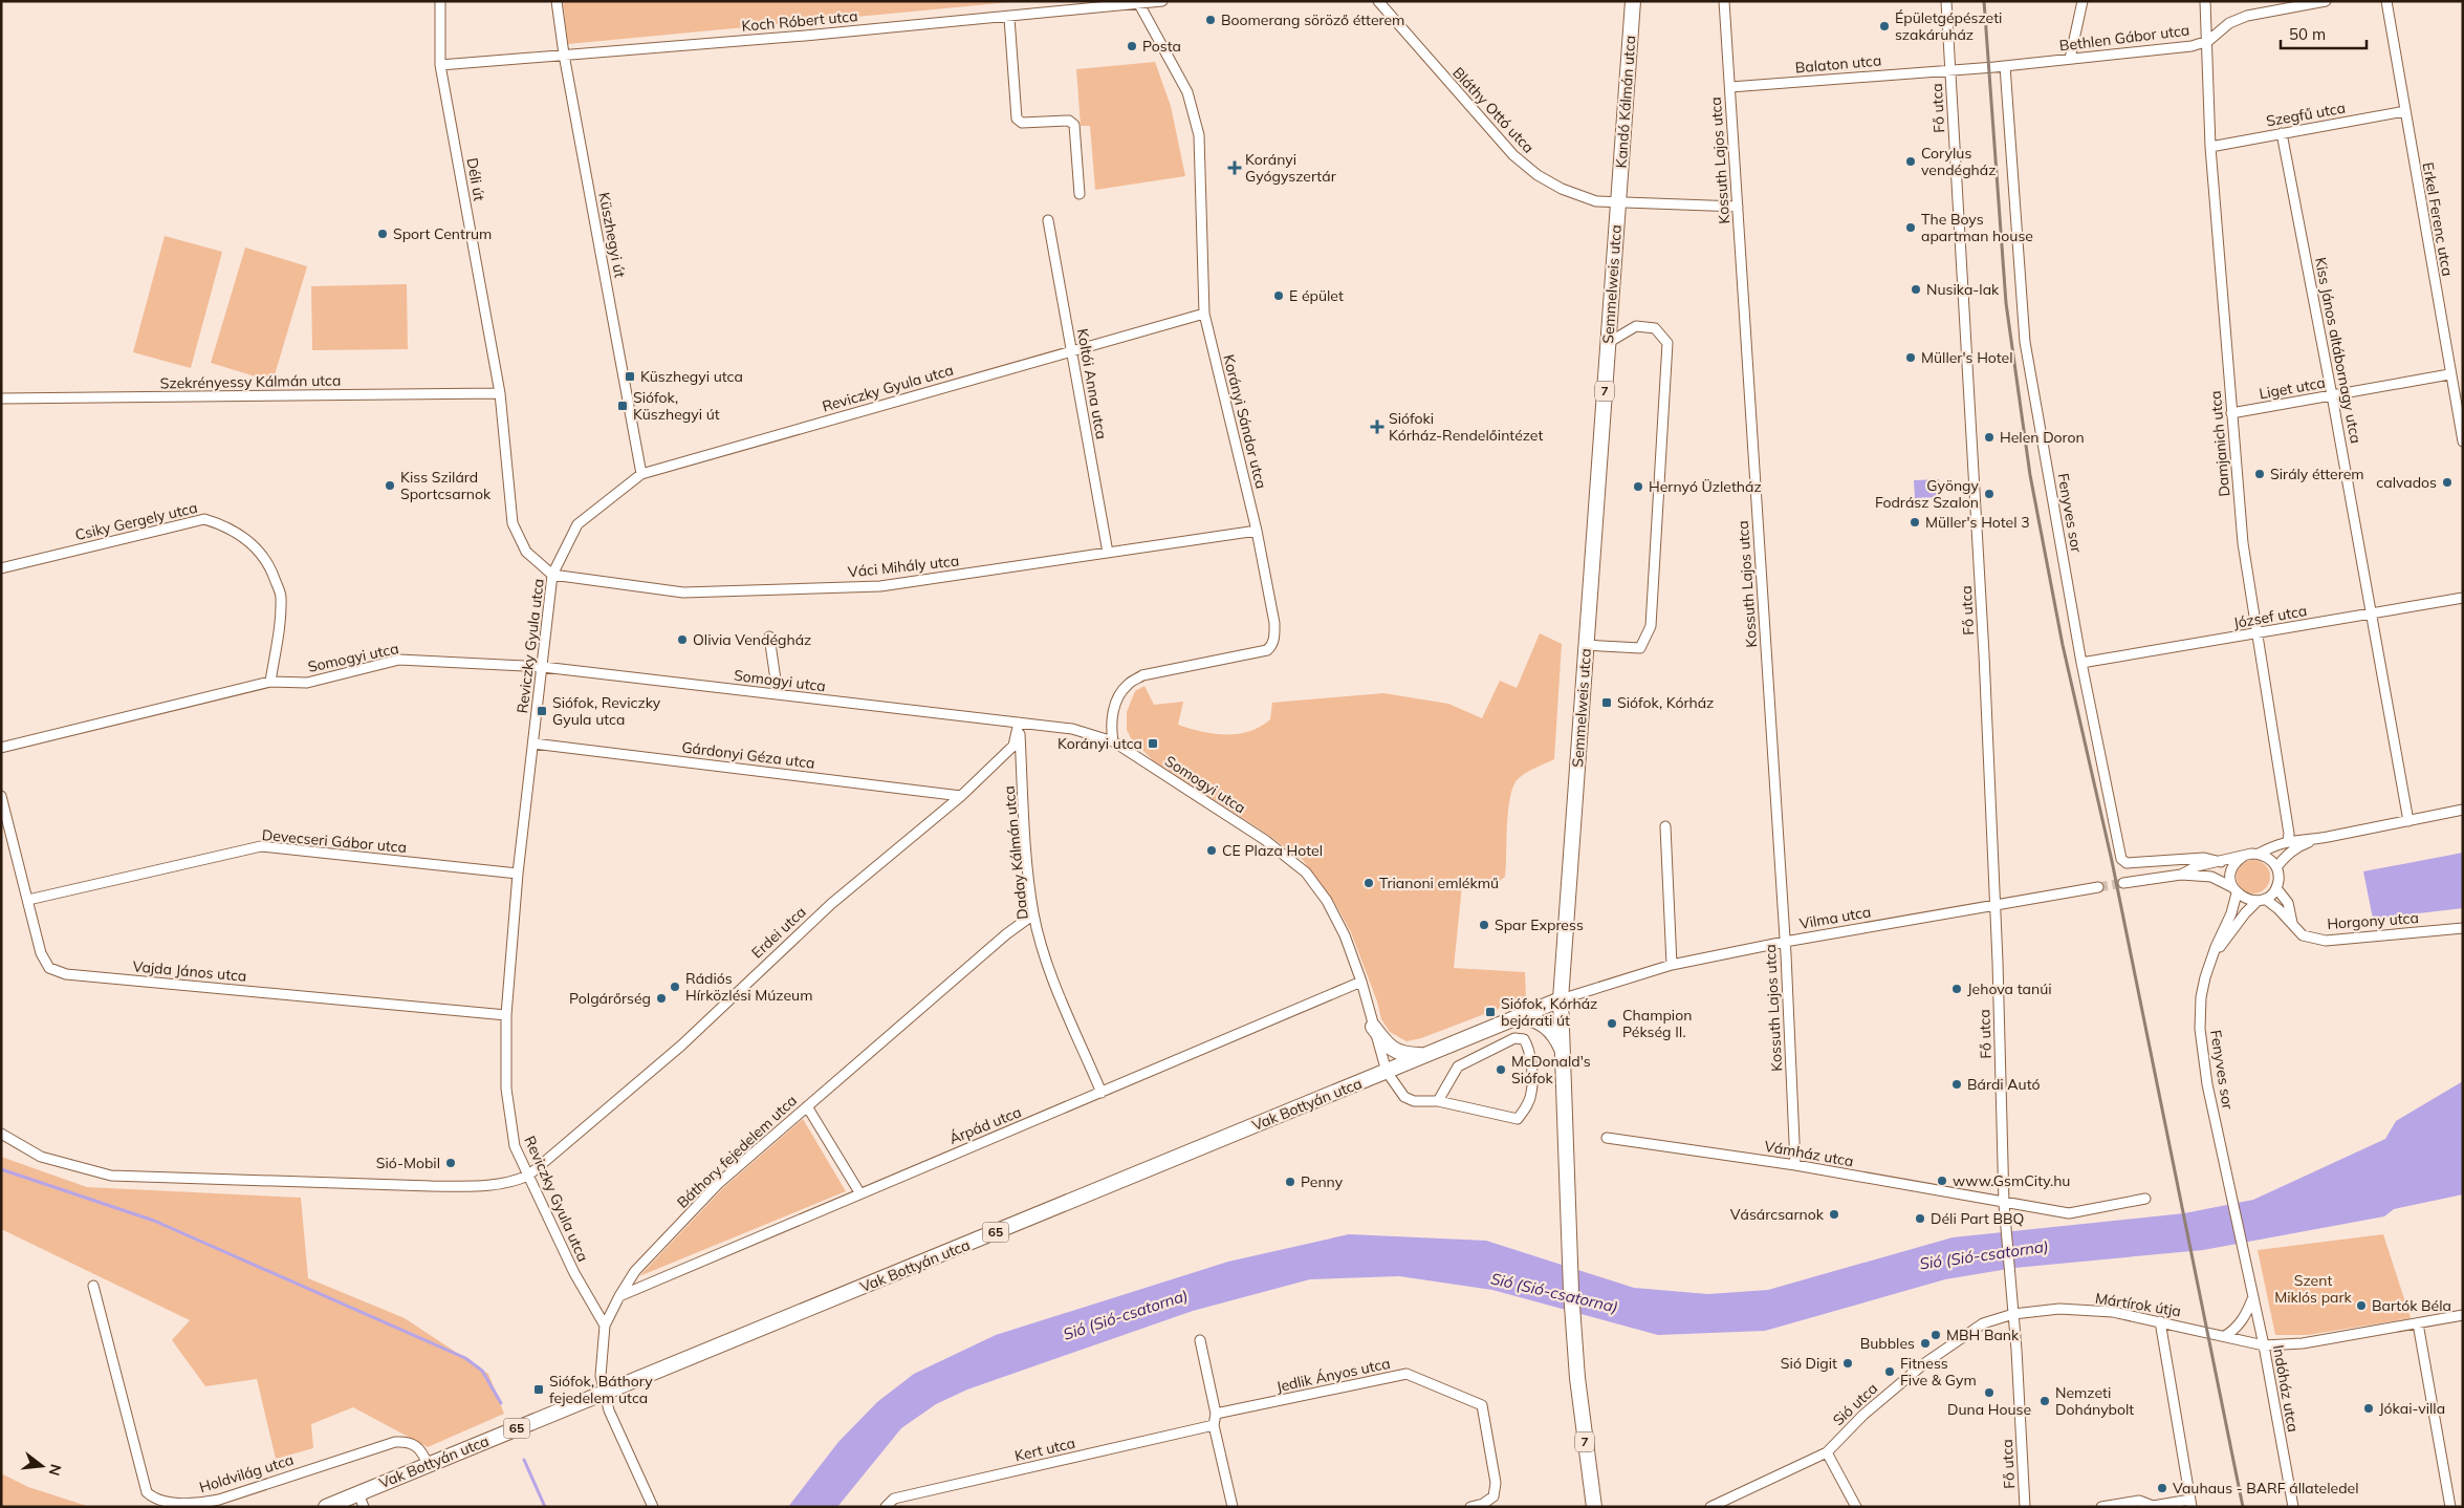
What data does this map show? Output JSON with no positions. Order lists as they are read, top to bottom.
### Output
{
  "streets": {
    "main road": [
      "Kandó Kálmán utca",
      "Semmelweis utca",
      "7",
      "Vak Bottyán utca",
      "65"
    ],
    "street": [
      "Koch Róbert utca",
      "Bethlen Gábor utca",
      "Balaton utca",
      "Fő utca",
      "Bláthy Ottó utca",
      "Szegfű utca",
      "Kossuth Lajos utca",
      "Déli út",
      "Erkel Ferenc utca",
      "Küszhegyi út",
      "Kiss János altábornagy utca",
      "Szekrényessy Kálmán utca",
      "Koltói Anna utca",
      "Reviczky Gyula utca",
      "Liget utca",
      "Korányi Sándor utca",
      "Damjanich utca",
      "Fenyves sor",
      "Csiky Gergely utca",
      "Váci Mihály utca",
      "József utca",
      "Somogyi utca",
      "Gárdonyi Géza utca",
      "Devecseri Gábor utca",
      "Daday Kálmán utca",
      "Vilma utca",
      "Horgony utca",
      "Erdei utca",
      "Vajda János utca",
      "Árpád utca",
      "Báthory fejedelem utca",
      "Vámház utca",
      "Mártírok útja",
      "Jedlik Ányos utca",
      "Indóház utca",
      "Sió utca",
      "Kert utca",
      "Holdvilág utca"
    ]
  },
  "crossings": [
    ["Koch Róbert utca", "Déli út"],
    ["Koch Róbert utca", "Küszhegyi út"],
    ["Koch Róbert utca", "Korányi Sándor utca"],
    ["Bethlen Gábor utca", "Balaton utca"],
    ["Bethlen Gábor utca", "Fő utca"],
    ["Bethlen Gábor utca", "Damjanich utca"],
    ["Bethlen Gábor utca", "Fenyves sor"],
    ["Balaton utca", "Fő utca"],
    ["Balaton utca", "Kossuth Lajos utca"],
    ["Kandó Kálmán utca", "Bláthy Ottó utca"],
    ["Kandó Kálmán utca", "Semmelweis utca"],
    ["Fő utca", "Vilma utca"],
    ["Fő utca", "Vámház utca"],
    ["Fő utca", "Mártírok útja"],
    ["Fő utca", "Sió utca"],
    ["Bláthy Ottó utca", "Kossuth Lajos utca"],
    ["Bláthy Ottó utca", "Semmelweis utca"],
    ["Szegfű utca", "Erkel Ferenc utca"],
    ["Szegfű utca", "Kiss János altábornagy utca"],
    ["Szegfű utca", "Damjanich utca"],
    ["Kossuth Lajos utca", "Vilma utca"],
    ["Kossuth Lajos utca", "Vámház utca"],
    ["Déli út", "Szekrényessy Kálmán utca"],
    ["Déli út", "Reviczky Gyula utca"],
    ["Déli út", "Váci Mihály utca"],
    ["Erkel Ferenc utca", "Liget utca"],
    ["Küszhegyi út", "Reviczky Gyula utca"],
    ["Semmelweis utca", "Vilma utca"],
    ["Semmelweis utca", "Vak Bottyán utca"],
    ["Kiss János altábornagy utca", "Liget utca"],
    ["Kiss János altábornagy utca", "József utca"],
    ["Koltói Anna utca", "Reviczky Gyula utca"],
    ["Koltói Anna utca", "Váci Mihály utca"],
    ["Reviczky Gyula utca", "Korányi Sándor utca"],
    ["Reviczky Gyula utca", "Váci Mihály utca"],
    ["Reviczky Gyula utca", "Somogyi utca"],
    ["Reviczky Gyula utca", "Gárdonyi Géza utca"],
    ["Reviczky Gyula utca", "Devecseri Gábor utca"],
    ["Reviczky Gyula utca", "Erdei utca"],
    ["Reviczky Gyula utca", "Vajda János utca"],
    ["Reviczky Gyula utca", "Báthory fejedelem utca"],
    ["Liget utca", "Damjanich utca"],
    ["Korányi Sándor utca", "Váci Mihály utca"],
    ["Korányi Sándor utca", "Somogyi utca"],
    ["Damjanich utca", "József utca"],
    ["Fenyves sor", "József utca"],
    ["Fenyves sor", "Horgony utca"],
    ["Fenyves sor", "Indóház utca"],
    ["Csiky Gergely utca", "Somogyi utca"],
    ["Somogyi utca", "Daday Kálmán utca"],
    ["Somogyi utca", "Erdei utca"],
    ["Somogyi utca", "Vak Bottyán utca"],
    ["Somogyi utca", "Árpád utca"],
    ["Gárdonyi Géza utca", "Erdei utca"],
    ["Devecseri Gábor utca", "Vajda János utca"],
    ["Daday Kálmán utca", "Erdei utca"],
    ["Daday Kálmán utca", "Árpád utca"],
    ["Daday Kálmán utca", "Báthory fejedelem utca"],
    ["Vilma utca", "Vak Bottyán utca"],
    ["Vak Bottyán utca", "Báthory fejedelem utca"],
    ["Vak Bottyán utca", "Holdvilág utca"],
    ["Árpád utca", "Báthory fejedelem utca"],
    ["Mártírok útja", "Indóház utca"],
    ["Mártírok útja", "Sió utca"]
  ],
  "water": ["Sió (Sió-csatorna)"],
  "parks": ["Szent Miklós park"],
  "places": {
    "other": [
      "Boomerang söröző étterem",
      "Épületgépészeti szakáruház",
      "Posta",
      "Corylus vendégház",
      "The Boys apartman house",
      "Sport Centrum",
      "Nusika-lak",
      "E épület",
      "Müller's Hotel",
      "Helen Doron",
      "Sirály étterem",
      "calvados",
      "Kiss Szilárd Sportcsarnok",
      "Hernyó Üzletház",
      "Gyöngy Fodrász Szalon",
      "Müller's Hotel 3",
      "Olivia Vendégház",
      "CE Plaza Hotel",
      "Trianoni emlékmű",
      "Spar Express",
      "Rádiós Hírközlési Múzeum",
      "Jehova tanúi",
      "Polgárőrség",
      "Champion Pékség II.",
      "McDonald's Siófok",
      "Bárdi Autó",
      "Sió-Mobil",
      "www.GsmCity.hu",
      "Penny",
      "Vásárcsarnok",
      "Déli Part BBQ",
      "Bartók Béla",
      "MBH Bank",
      "Bubbles",
      "Sió Digit",
      "Fitness Five & Gym",
      "Duna House",
      "Nemzeti Dohánybolt",
      "Jókai-villa",
      "Vauhaus - BARF állateledel"
    ],
    "health": ["Korányi Gyógyszertár", "Siófoki Kórház-Rendelőintézet"],
    "transit": [
      "Küszhegyi utca",
      "Siófok, Küszhegyi út",
      "Siófok, Kórház",
      "Siófok, Reviczky Gyula utca",
      "Korányi utca",
      "Siófok, Kórház bejárati út",
      "Siófok, Báthory fejedelem utca"
    ]
  },
  "scale_bar": "50 m",
  "north": "right"
}
